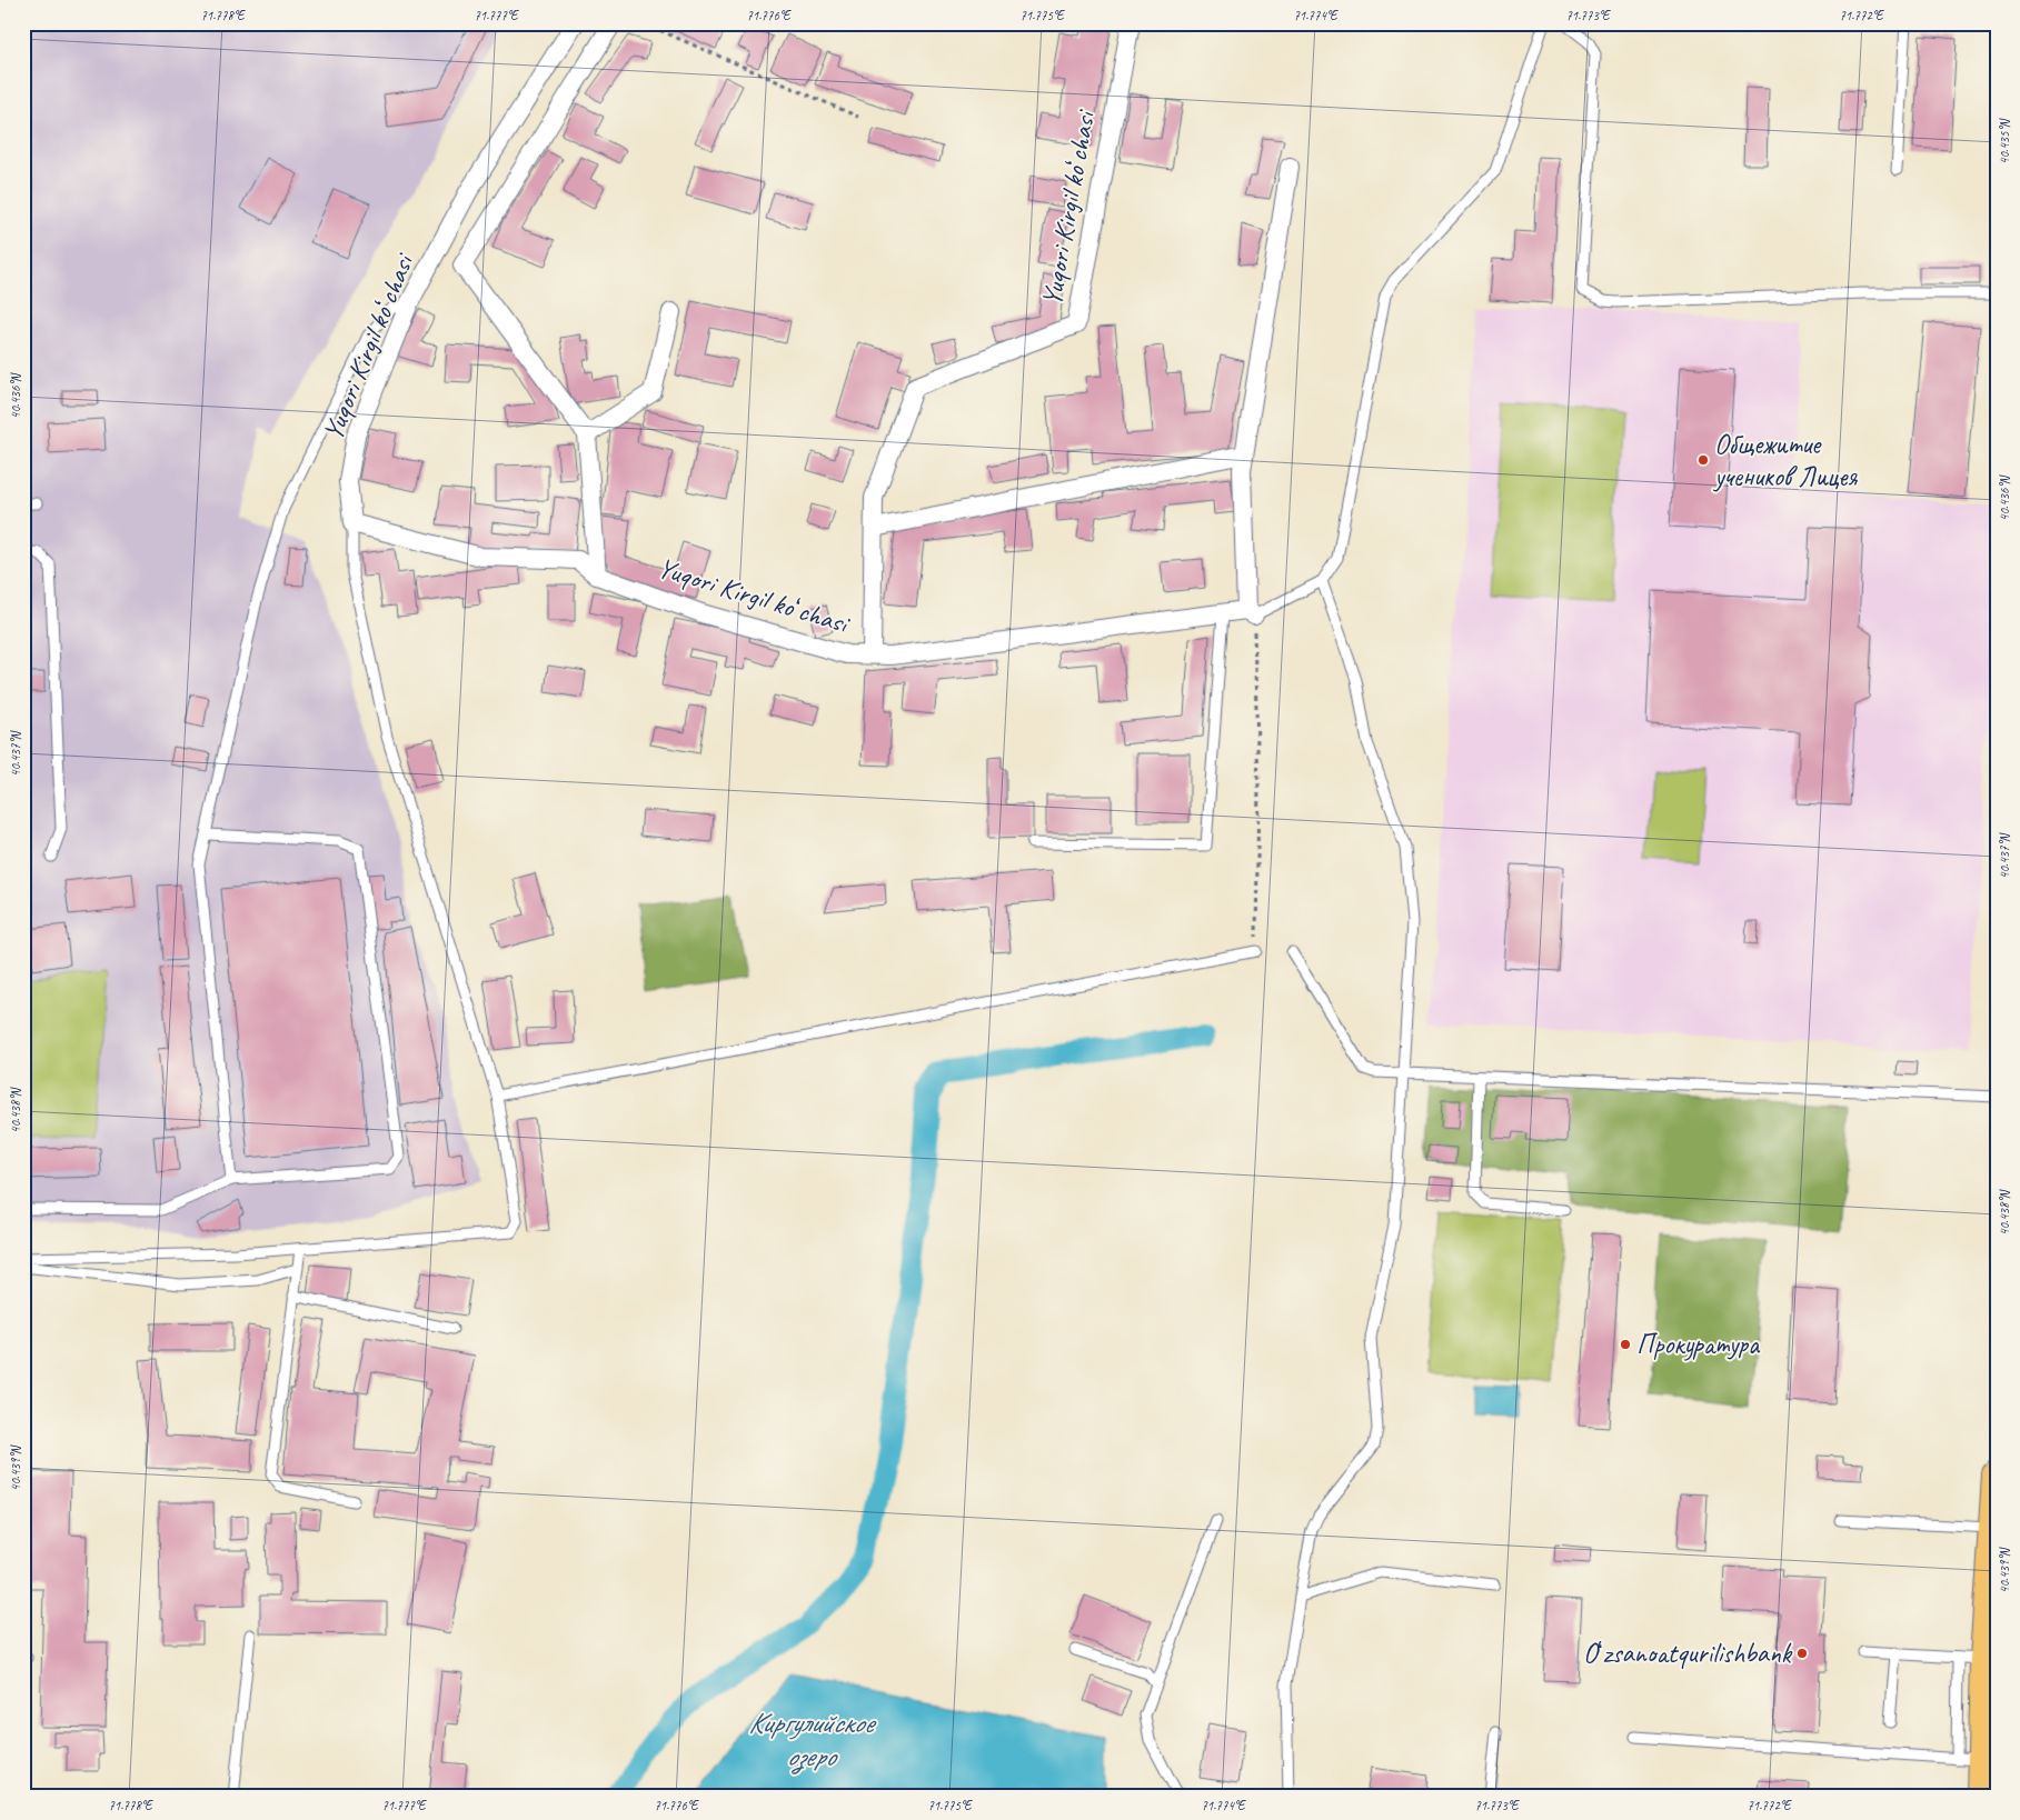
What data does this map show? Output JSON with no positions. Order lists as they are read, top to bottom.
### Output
{
  "streets": {
    "street": ["Yuqori Kirgil koʻchasi"]
  },
  "water": ["Киргулийское озеро"],
  "places": ["Общежитие учеников Лицея", "Прокуратура", "Oʻzsanoatqurilishbank"],
  "coordinates": [
    "71.778°E",
    "71.777°E",
    "71.776°E",
    "71.775°E",
    "71.774°E",
    "71.773°E",
    "71.772°E",
    "40.435°N",
    "40.436°N",
    "40.437°N",
    "40.438°N",
    "40.439°N"
  ]
}
